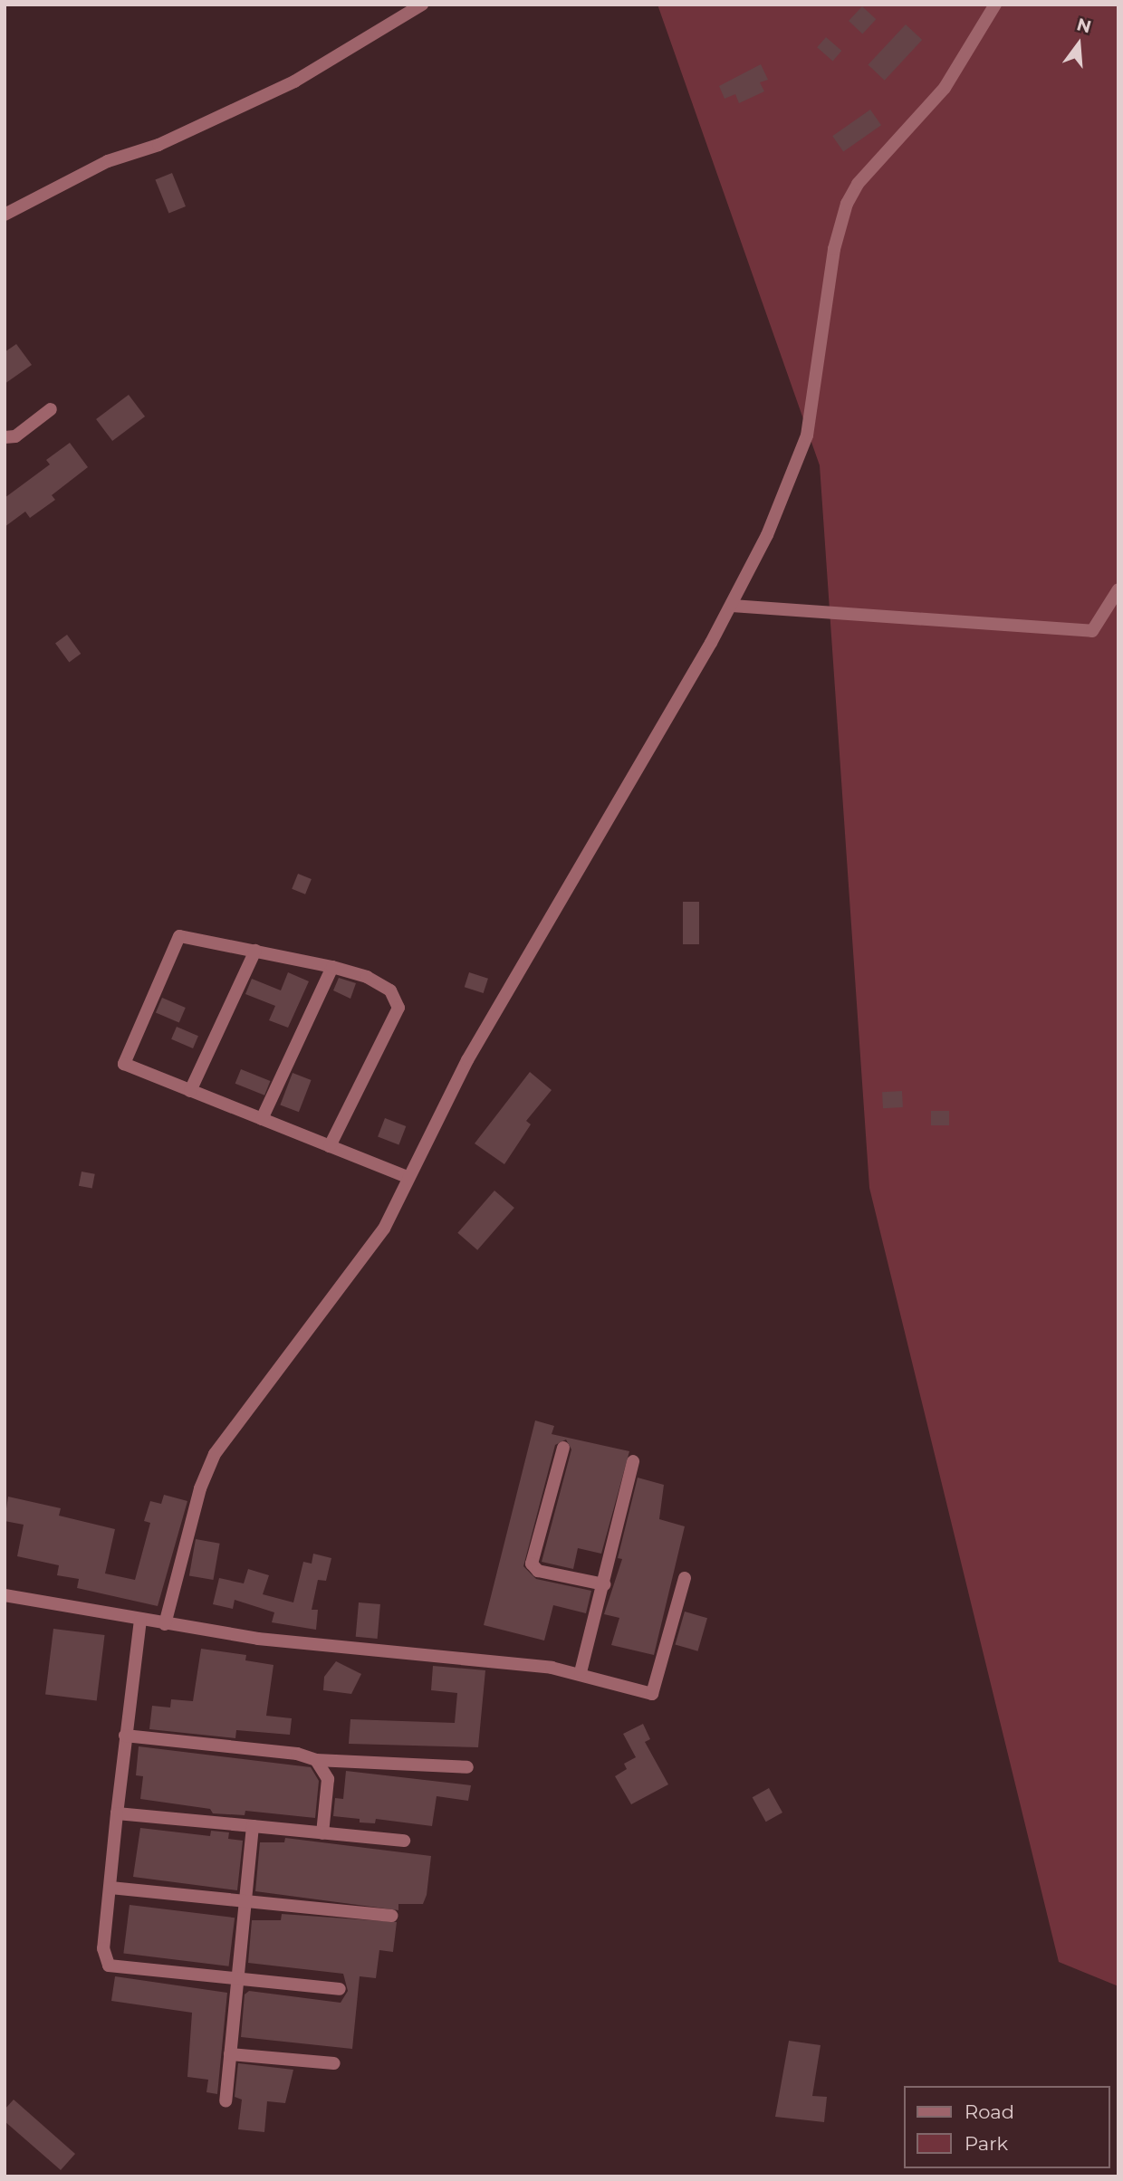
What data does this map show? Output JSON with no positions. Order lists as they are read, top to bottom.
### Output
{
  "legend": ["Road", "Park"],
  "north": "top"
}
